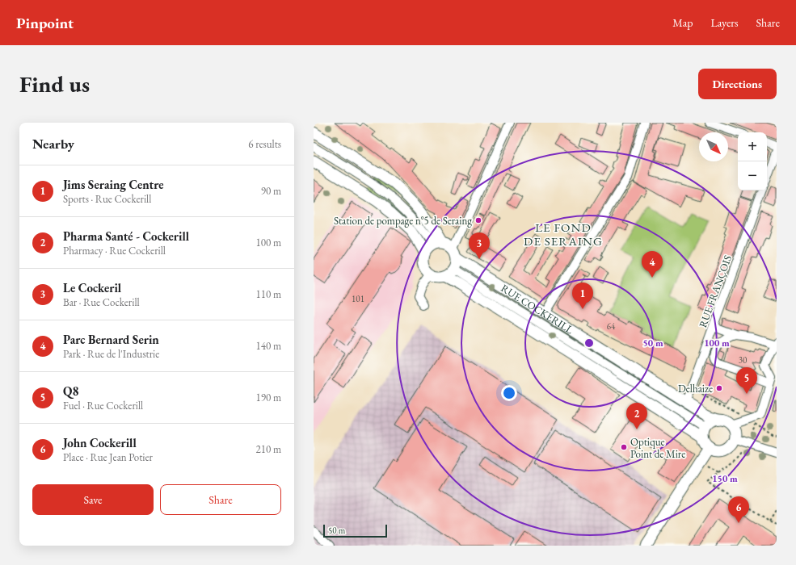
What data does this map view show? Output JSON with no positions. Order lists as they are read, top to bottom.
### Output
{
  "streets": {
    "main road": ["RUE COCKERILL"],
    "street": ["RUE FRANÇOIS"]
  },
  "crossings": [
    ["RUE FRANÇOIS", "RUE COCKERILL"]
  ],
  "districts": ["LE FOND DE SERAING"],
  "places": ["Station de pompage n°5 de Seraing", "Delhaize", "Optique Point de Mire"],
  "house_numbers": ["101", "64", "30"],
  "scale_bar": "50 m",
  "north": "bottom right",
  "page": {
    "header": "Pinpoint",
    "nav": ["Map", "Layers", "Share"],
    "buttons": [
      "Directions",
      ["Save", "Share"]
    ],
    "title": "Find us",
    "heading": ["Nearby", "6 results"],
    "map_buttons": ["+", "−"],
    "list": [
      {
        "mark": "1",
        "name": "Jims Seraing Centre",
        "note": "Sports · Rue Cockerill",
        "value": "90 m"
      },
      {
        "mark": "2",
        "name": "Pharma Santé - Cockerill",
        "note": "Pharmacy · Rue Cockerill",
        "value": "100 m"
      },
      {
        "mark": "3",
        "name": "Le Cockeril",
        "note": "Bar · Rue Cockerill",
        "value": "110 m"
      },
      {
        "mark": "4",
        "name": "Parc Bernard Serin",
        "note": "Park · Rue de l'Industrie",
        "value": "140 m"
      },
      {
        "mark": "5",
        "name": "Q8",
        "note": "Fuel · Rue Cockerill",
        "value": "190 m"
      },
      {
        "mark": "6",
        "name": "John Cockerill",
        "note": "Place · Rue Jean Potier",
        "value": "210 m"
      }
    ],
    "pins": [
      "3",
      "4",
      "1",
      "5",
      "2",
      "6"
    ],
    "scale": "50 m"
  },
  "rings": ["50 m", "100 m", "150 m"]
}
